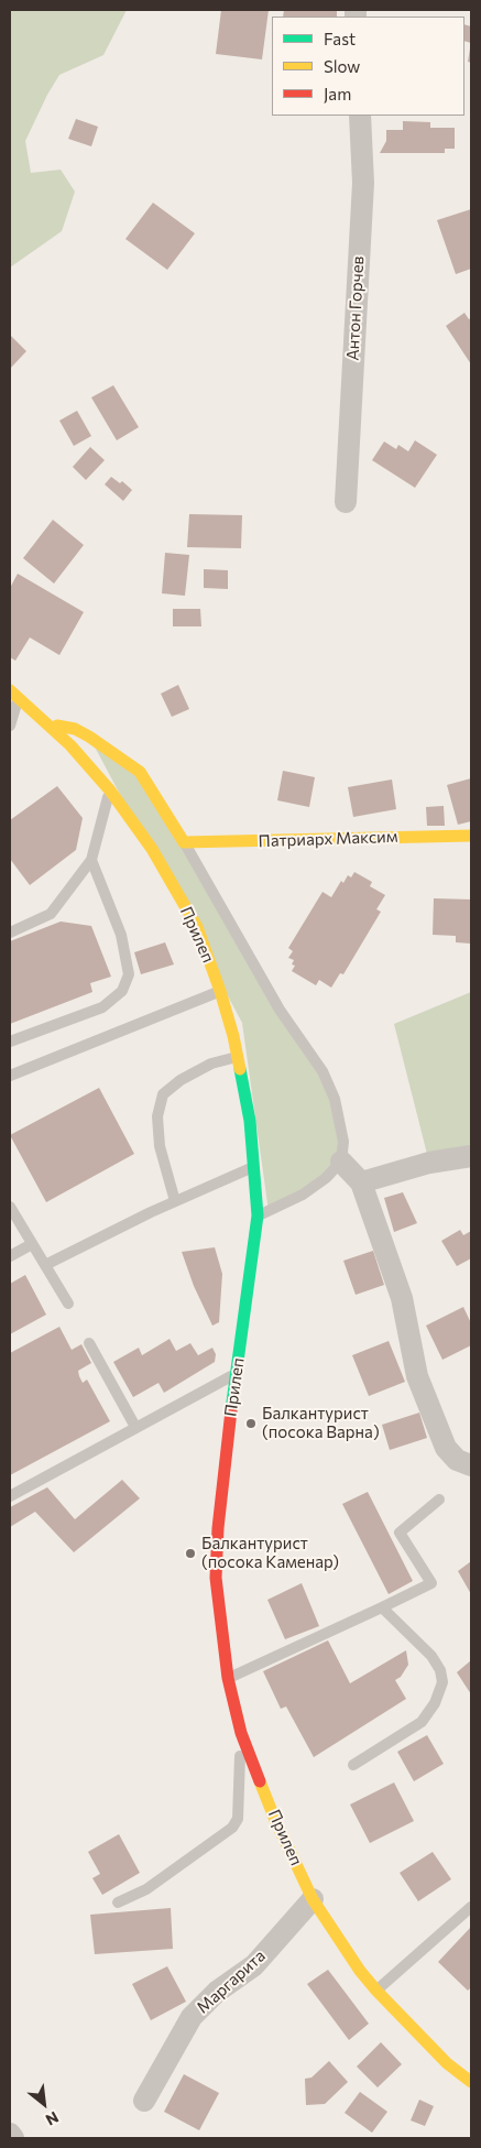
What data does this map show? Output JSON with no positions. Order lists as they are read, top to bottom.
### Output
{
  "streets": {
    "street": [
      "Антон Горчев",
      "Патриарх Максим",
      "Прилеп",
      "Маргарита"
    ]
  },
  "crossings": [
    ["Прилеп", "Маргарита"]
  ],
  "places": ["Балкантурист (посока Варна)", "Балкантурист (посока Каменар)"],
  "legend": ["Fast", "Slow", "Jam"],
  "north": "bottom right"
}
